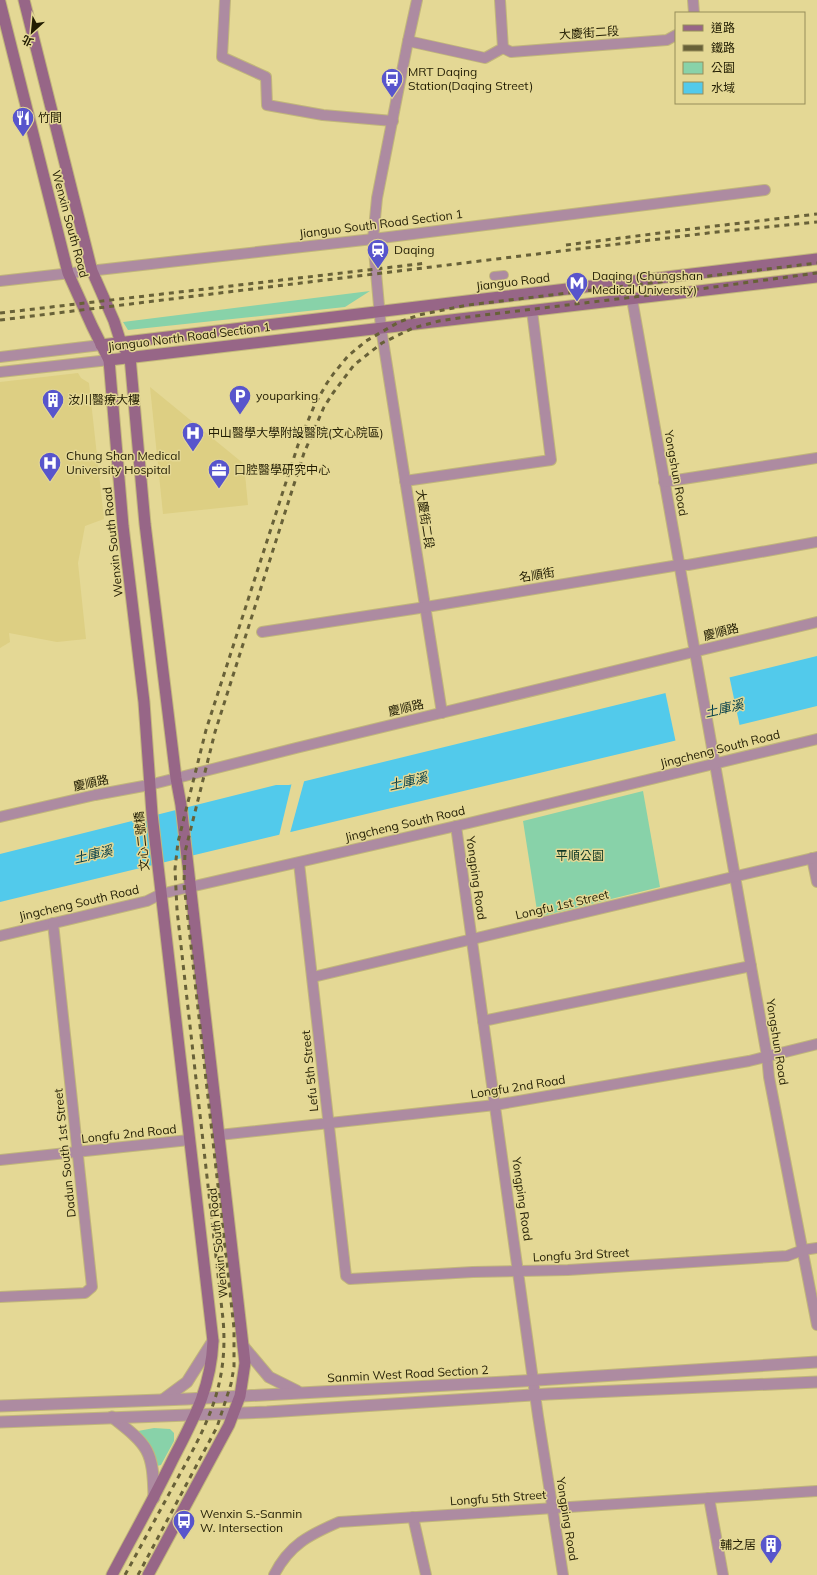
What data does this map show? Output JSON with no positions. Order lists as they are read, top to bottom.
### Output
{
  "streets": {
    "main road": [
      "Wenxin South Road",
      "Jianguo Road",
      "Jianguo North Road Section 1",
      "文心二號橋"
    ],
    "street": [
      "大慶街二段",
      "Jianguo South Road Section 1",
      "Yongshun Road",
      "名順街",
      "慶順路",
      "Jingcheng South Road",
      "Yongping Road",
      "Longfu 1st Street",
      "Lefu 5th Street",
      "Longfu 2nd Road",
      "Dadun South 1st Street",
      "Longfu 3rd Street",
      "Sanmin West Road Section 2",
      "Longfu 5th Street"
    ]
  },
  "crossings": [
    ["大慶街二段", "Jianguo South Road Section 1"],
    ["大慶街二段", "Jianguo Road"],
    ["大慶街二段", "Jianguo North Road Section 1"],
    ["大慶街二段", "名順街"],
    ["大慶街二段", "慶順路"],
    ["Wenxin South Road", "Jianguo South Road Section 1"],
    ["Wenxin South Road", "Jianguo North Road Section 1"],
    ["Wenxin South Road", "慶順路"],
    ["Wenxin South Road", "Jingcheng South Road"],
    ["Wenxin South Road", "文心二號橋"],
    ["Wenxin South Road", "Longfu 2nd Road"],
    ["Wenxin South Road", "Sanmin West Road Section 2"],
    ["Jianguo Road", "Jianguo North Road Section 1"],
    ["Yongshun Road", "名順街"],
    ["Yongshun Road", "慶順路"],
    ["Yongshun Road", "Jingcheng South Road"],
    ["Yongshun Road", "Longfu 1st Street"],
    ["Yongshun Road", "Longfu 2nd Road"],
    ["Yongshun Road", "Longfu 3rd Street"],
    ["慶順路", "文心二號橋"],
    ["Jingcheng South Road", "文心二號橋"],
    ["Jingcheng South Road", "Yongping Road"],
    ["Jingcheng South Road", "Lefu 5th Street"],
    ["Jingcheng South Road", "Dadun South 1st Street"],
    ["Yongping Road", "Longfu 1st Street"],
    ["Yongping Road", "Longfu 2nd Road"],
    ["Yongping Road", "Longfu 3rd Street"],
    ["Yongping Road", "Sanmin West Road Section 2"],
    ["Yongping Road", "Longfu 5th Street"],
    ["Longfu 1st Street", "Lefu 5th Street"],
    ["Lefu 5th Street", "Longfu 2nd Road"],
    ["Lefu 5th Street", "Longfu 3rd Street"],
    ["Longfu 2nd Road", "Dadun South 1st Street"]
  ],
  "water": ["土庫溪"],
  "parks": ["平順公園"],
  "places": {
    "bus stop": ["MRT Daqing Station(Daqing Street)", "Wenxin S.-Sanmin W. Intersection"],
    "restaurant": ["竹間"],
    "station": ["Daqing"],
    "metro station": ["Daqing (Chungshan Medical University)"],
    "parking": ["youparking"],
    "building": ["汝川醫療大樓", "輔之居"],
    "hospital": ["中山醫學大學附設醫院(文心院區)", "Chung Shan Medical University Hospital"],
    "office": ["口腔醫學研究中心"]
  },
  "legend": [
    "道路",
    "鐵路",
    "公園",
    "水域"
  ],
  "north": "bottom left"
}
